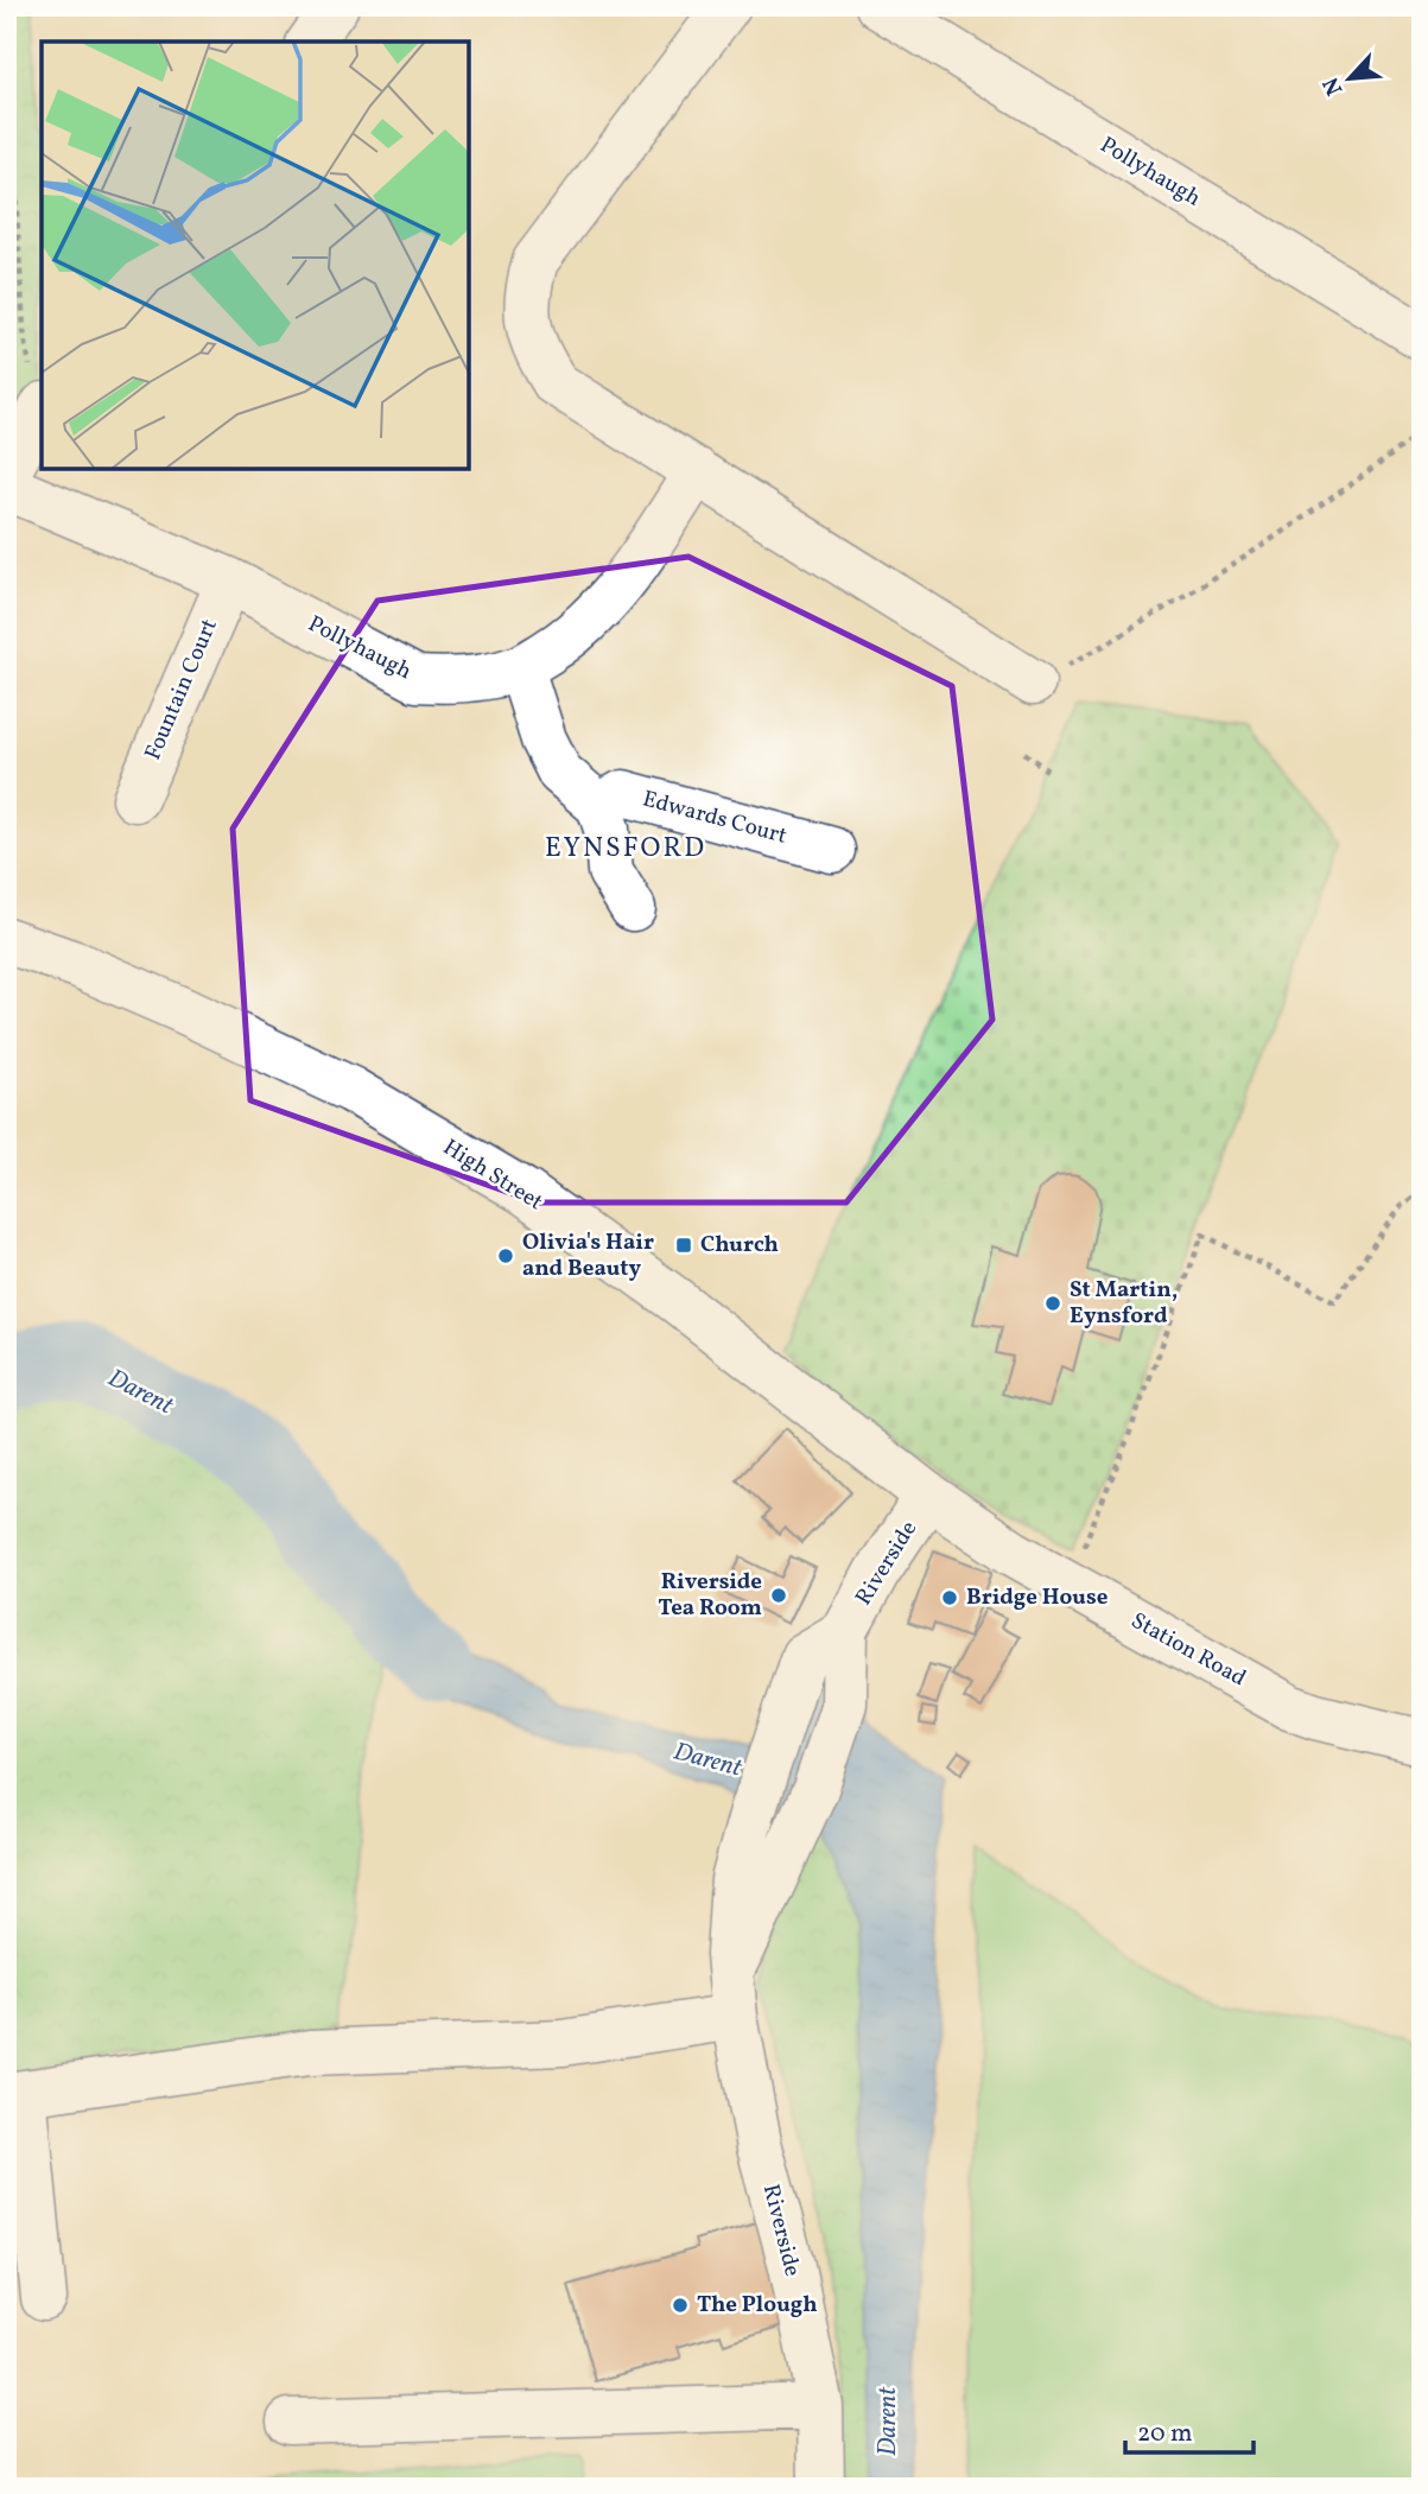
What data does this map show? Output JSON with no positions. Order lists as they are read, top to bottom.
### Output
{
  "streets": {
    "street": [
      "Pollyhaugh",
      "Fountain Court",
      "Edwards Court",
      "High Street",
      "Riverside",
      "Station Road"
    ]
  },
  "crossings": [
    ["Pollyhaugh", "Fountain Court"],
    ["High Street", "Riverside"],
    ["High Street", "Station Road"],
    ["Riverside", "Station Road"]
  ],
  "districts": ["EYNSFORD"],
  "water": ["Darent"],
  "places": {
    "transit": ["Church"],
    "other": [
      "Olivia's Hair and Beauty",
      "St Martin, Eynsford",
      "Riverside Tea Room",
      "Bridge House",
      "The Plough"
    ]
  },
  "scale_bar": "20 m",
  "north": "bottom left"
}
